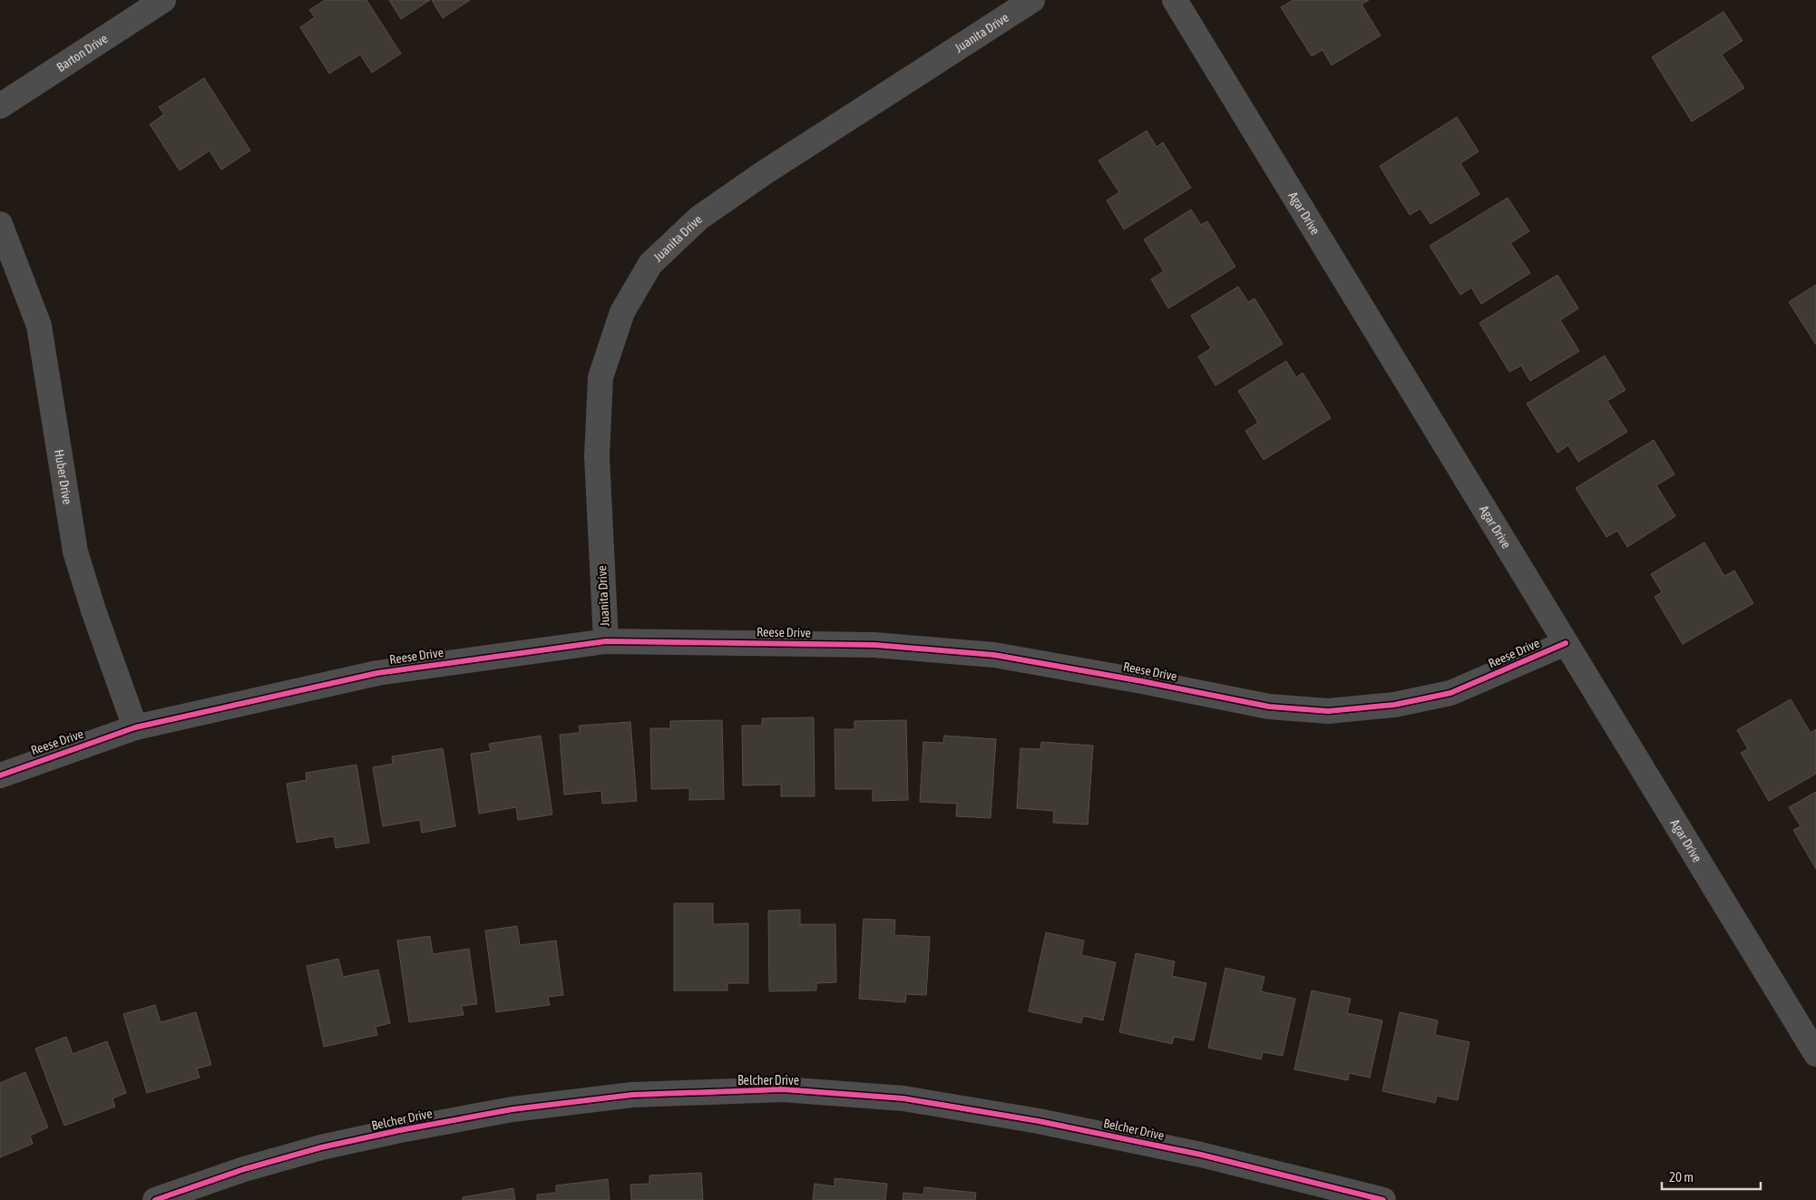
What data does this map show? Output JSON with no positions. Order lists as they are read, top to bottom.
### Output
{
  "streets": {
    "street": [
      "Juanita Drive",
      "Barton Drive",
      "Agar Drive",
      "Huber Drive",
      "Reese Drive",
      "Belcher Drive"
    ]
  },
  "crossings": [
    ["Juanita Drive", "Reese Drive"],
    ["Agar Drive", "Reese Drive"],
    ["Huber Drive", "Reese Drive"]
  ],
  "scale_bar": "20 m"
}
